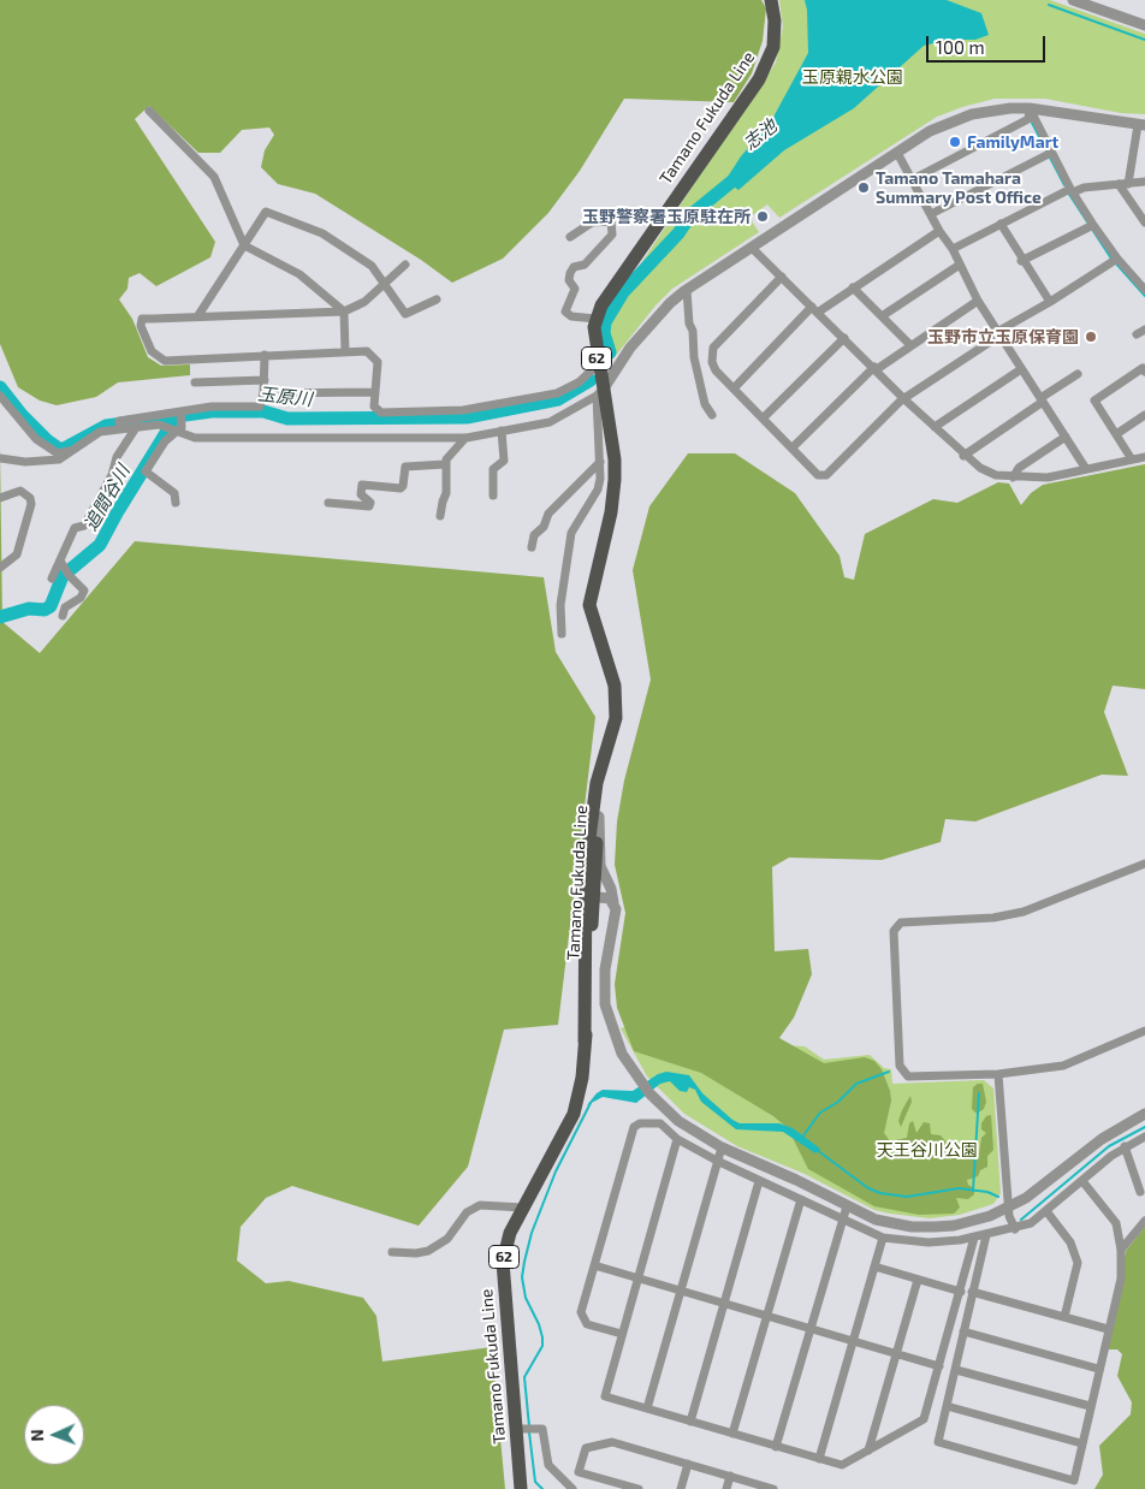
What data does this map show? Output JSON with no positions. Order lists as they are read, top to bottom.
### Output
{
  "streets": {
    "main road": ["Tamano Fukuda Line", "62"]
  },
  "water": ["志池", "玉原川", "追間谷川"],
  "parks": ["玉原親水公園", "天王谷川公園"],
  "places": [
    "FamilyMart",
    "Tamano Tamahara Summary Post Office",
    "玉野警察署玉原駐在所",
    "玉野市立玉原保育園"
  ],
  "scale_bar": "100 m",
  "north": "left"
}
